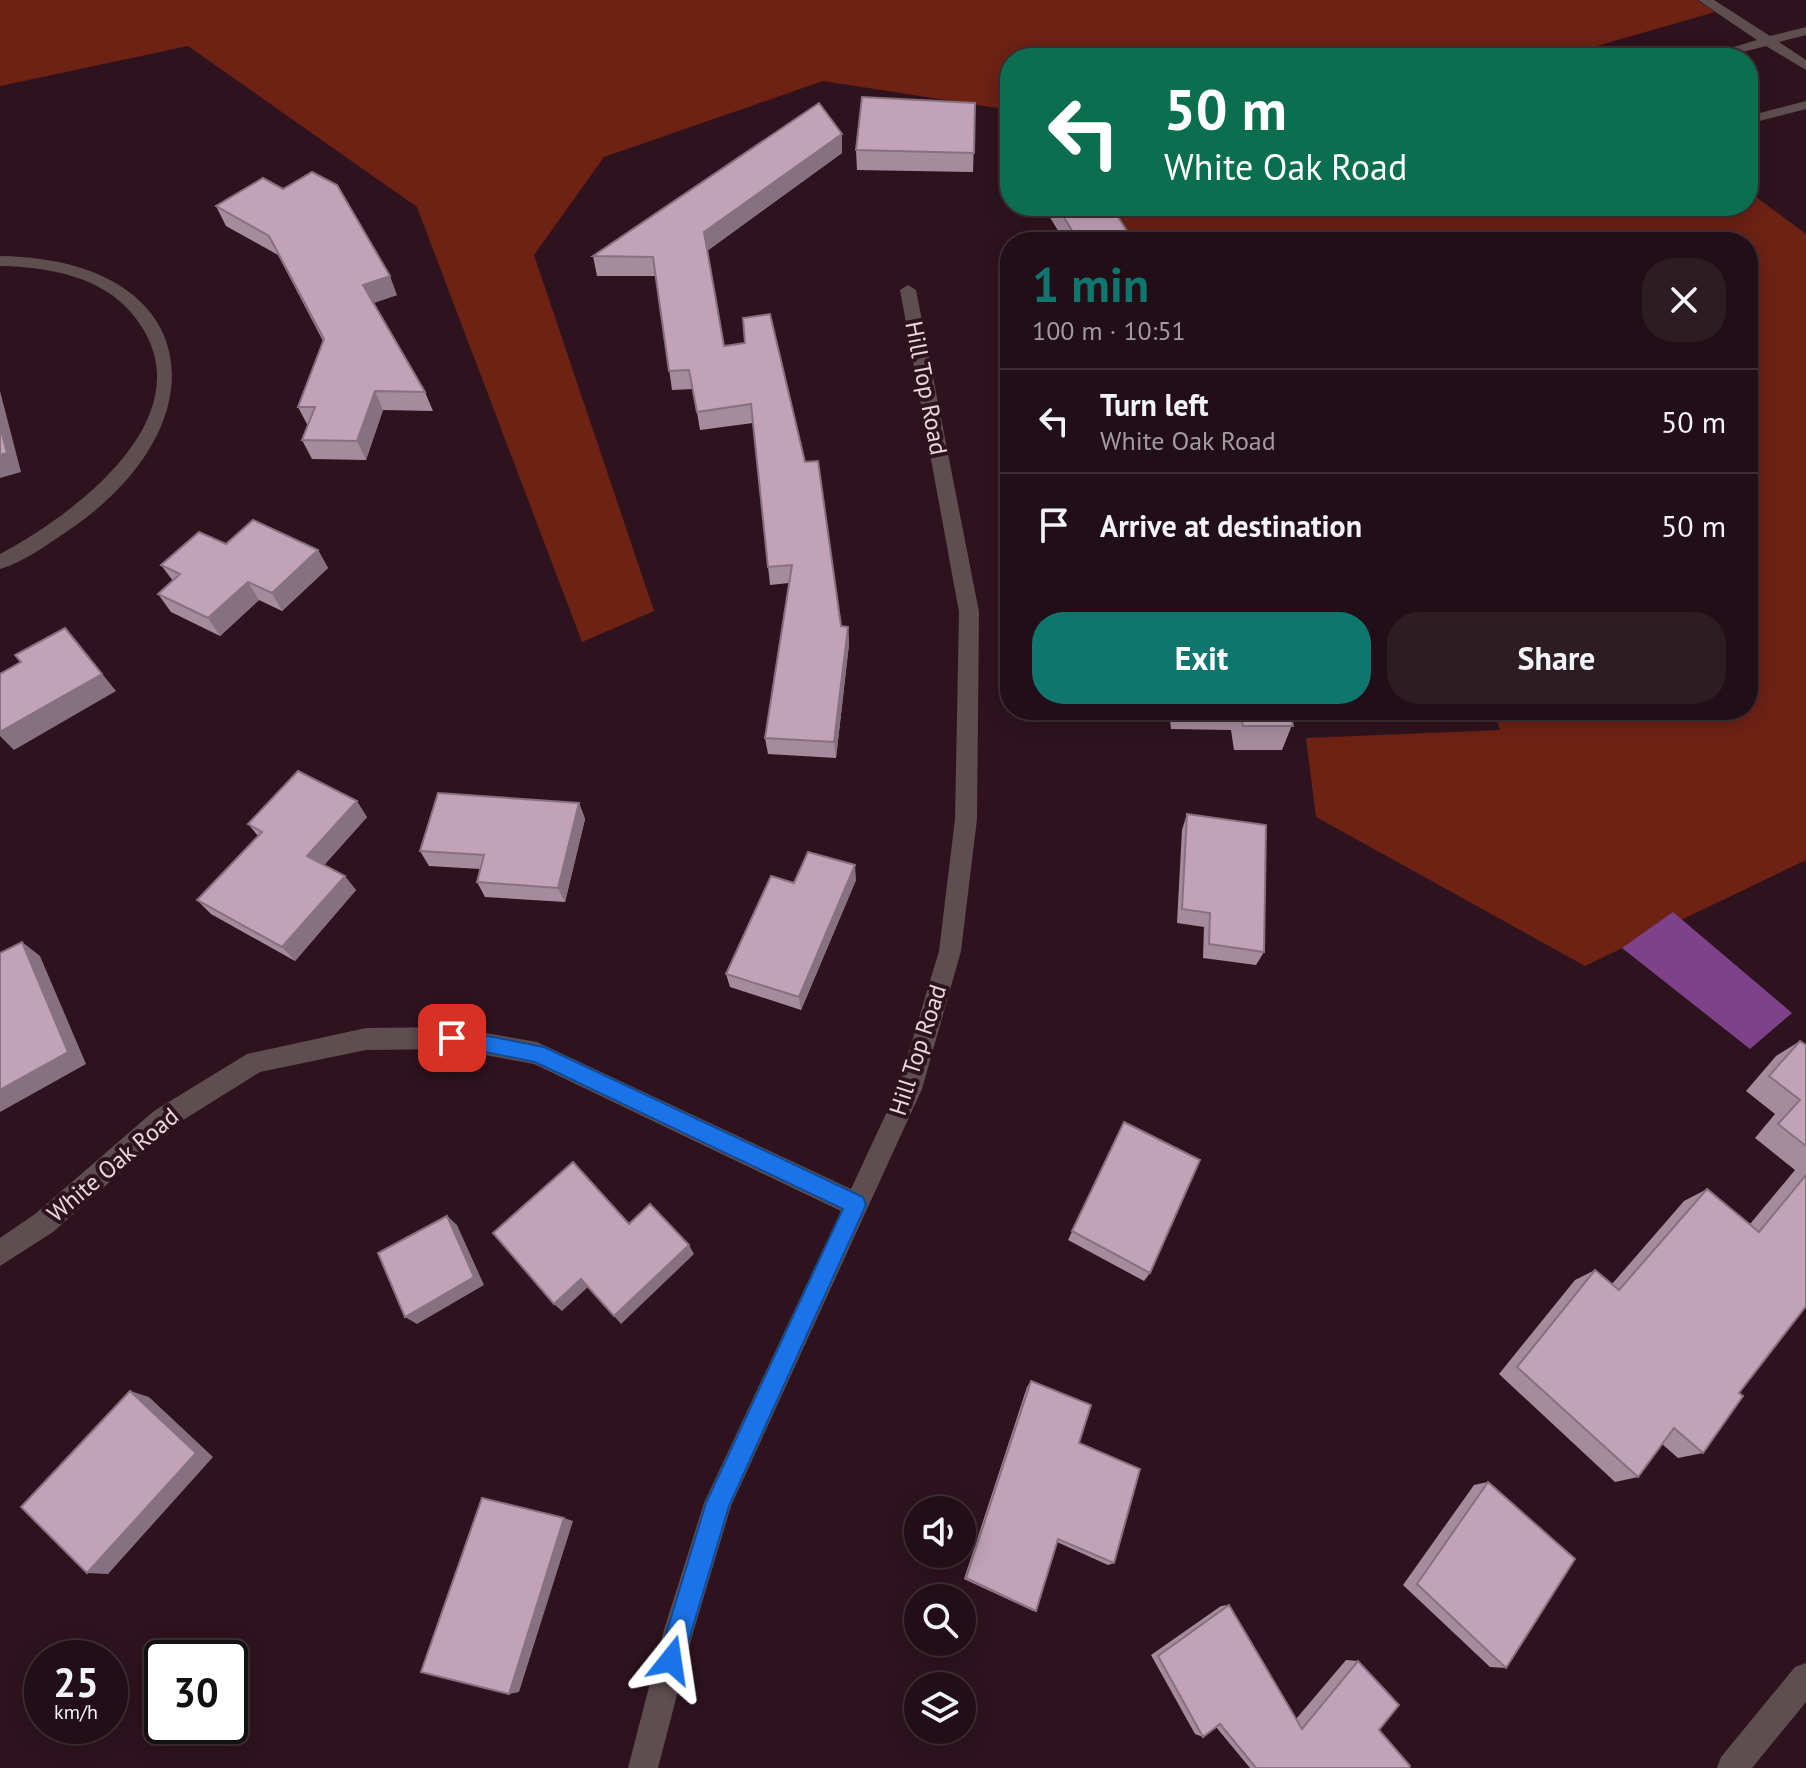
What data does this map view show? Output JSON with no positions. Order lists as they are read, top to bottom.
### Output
{
  "streets": {
    "street": ["Hill Top Road", "White Oak Road"]
  },
  "crossings": [
    ["Hill Top Road", "White Oak Road"]
  ],
  "page": {
    "turn": ["50 m", "White Oak Road"],
    "heading": ["1 min", "100 m · 10:51"],
    "list": [
      {
        "name": "Turn left",
        "note": "White Oak Road",
        "value": "50 m"
      },
      {
        "name": "Arrive at destination",
        "value": "50 m"
      }
    ],
    "buttons": ["Exit", "Share"],
    "speed": "25 km/h",
    "limit": "30"
  }
}
